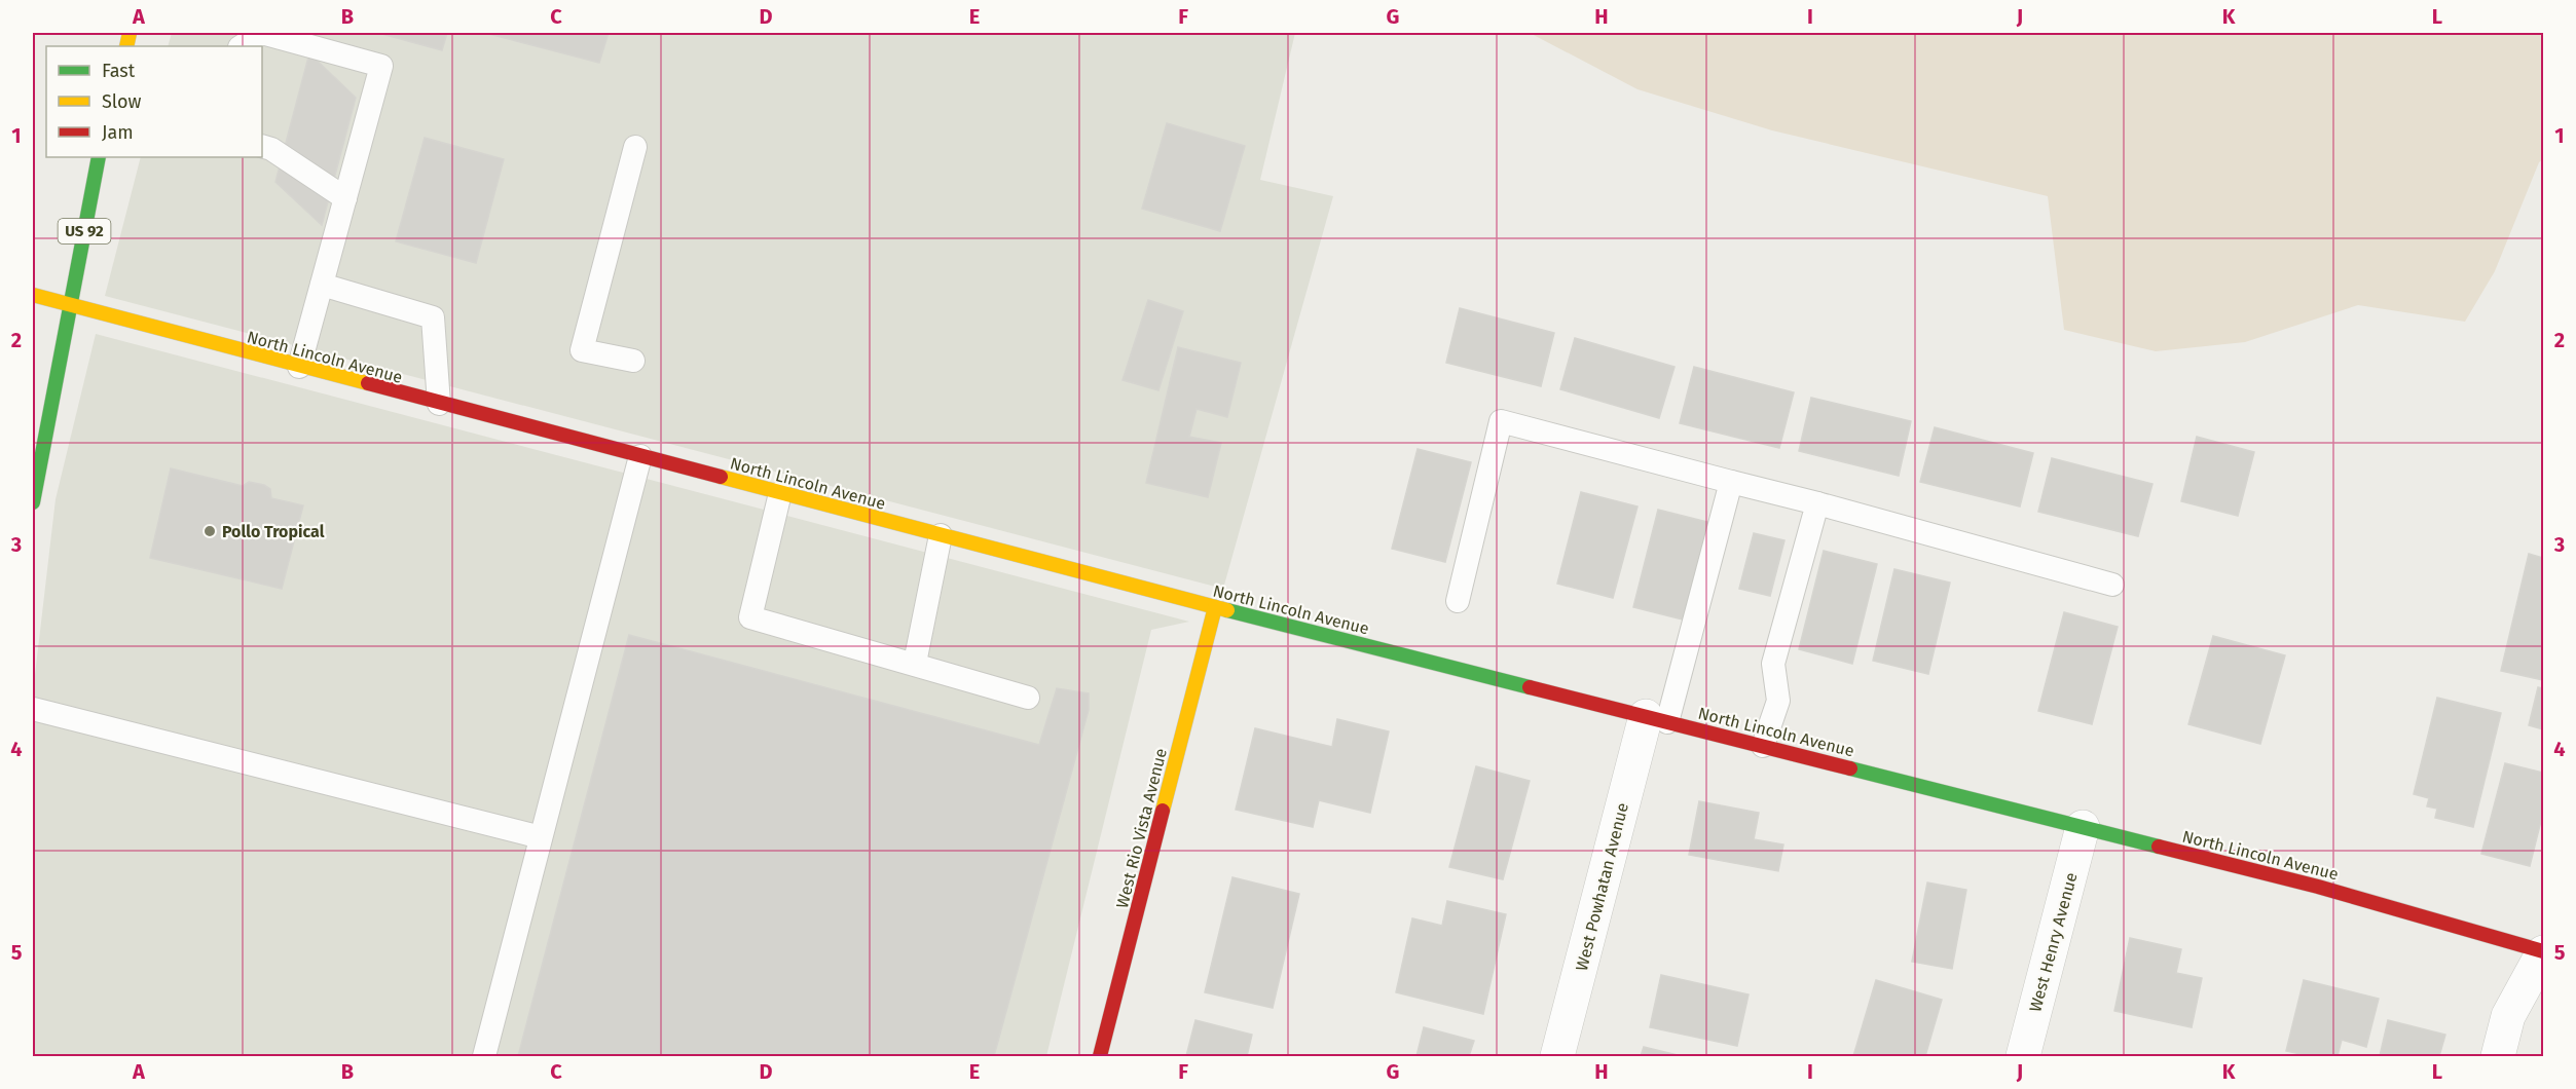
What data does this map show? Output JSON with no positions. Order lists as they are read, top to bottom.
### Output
{
  "streets": {
    "street": [
      "US 92",
      "North Lincoln Avenue",
      "West Rio Vista Avenue",
      "West Powhatan Avenue",
      "West Henry Avenue"
    ]
  },
  "crossings": [
    ["US 92", "North Lincoln Avenue"],
    ["North Lincoln Avenue", "West Rio Vista Avenue"],
    ["North Lincoln Avenue", "West Powhatan Avenue"],
    ["North Lincoln Avenue", "West Henry Avenue"]
  ],
  "places": ["Pollo Tropical"],
  "legend": ["Fast", "Slow", "Jam"],
  "grid": {
    "columns": [
      "A",
      "B",
      "C",
      "D",
      "E",
      "F",
      "G",
      "H",
      "I",
      "J",
      "K",
      "L"
    ],
    "rows": [
      "1",
      "2",
      "3",
      "4",
      "5"
    ]
  }
}
